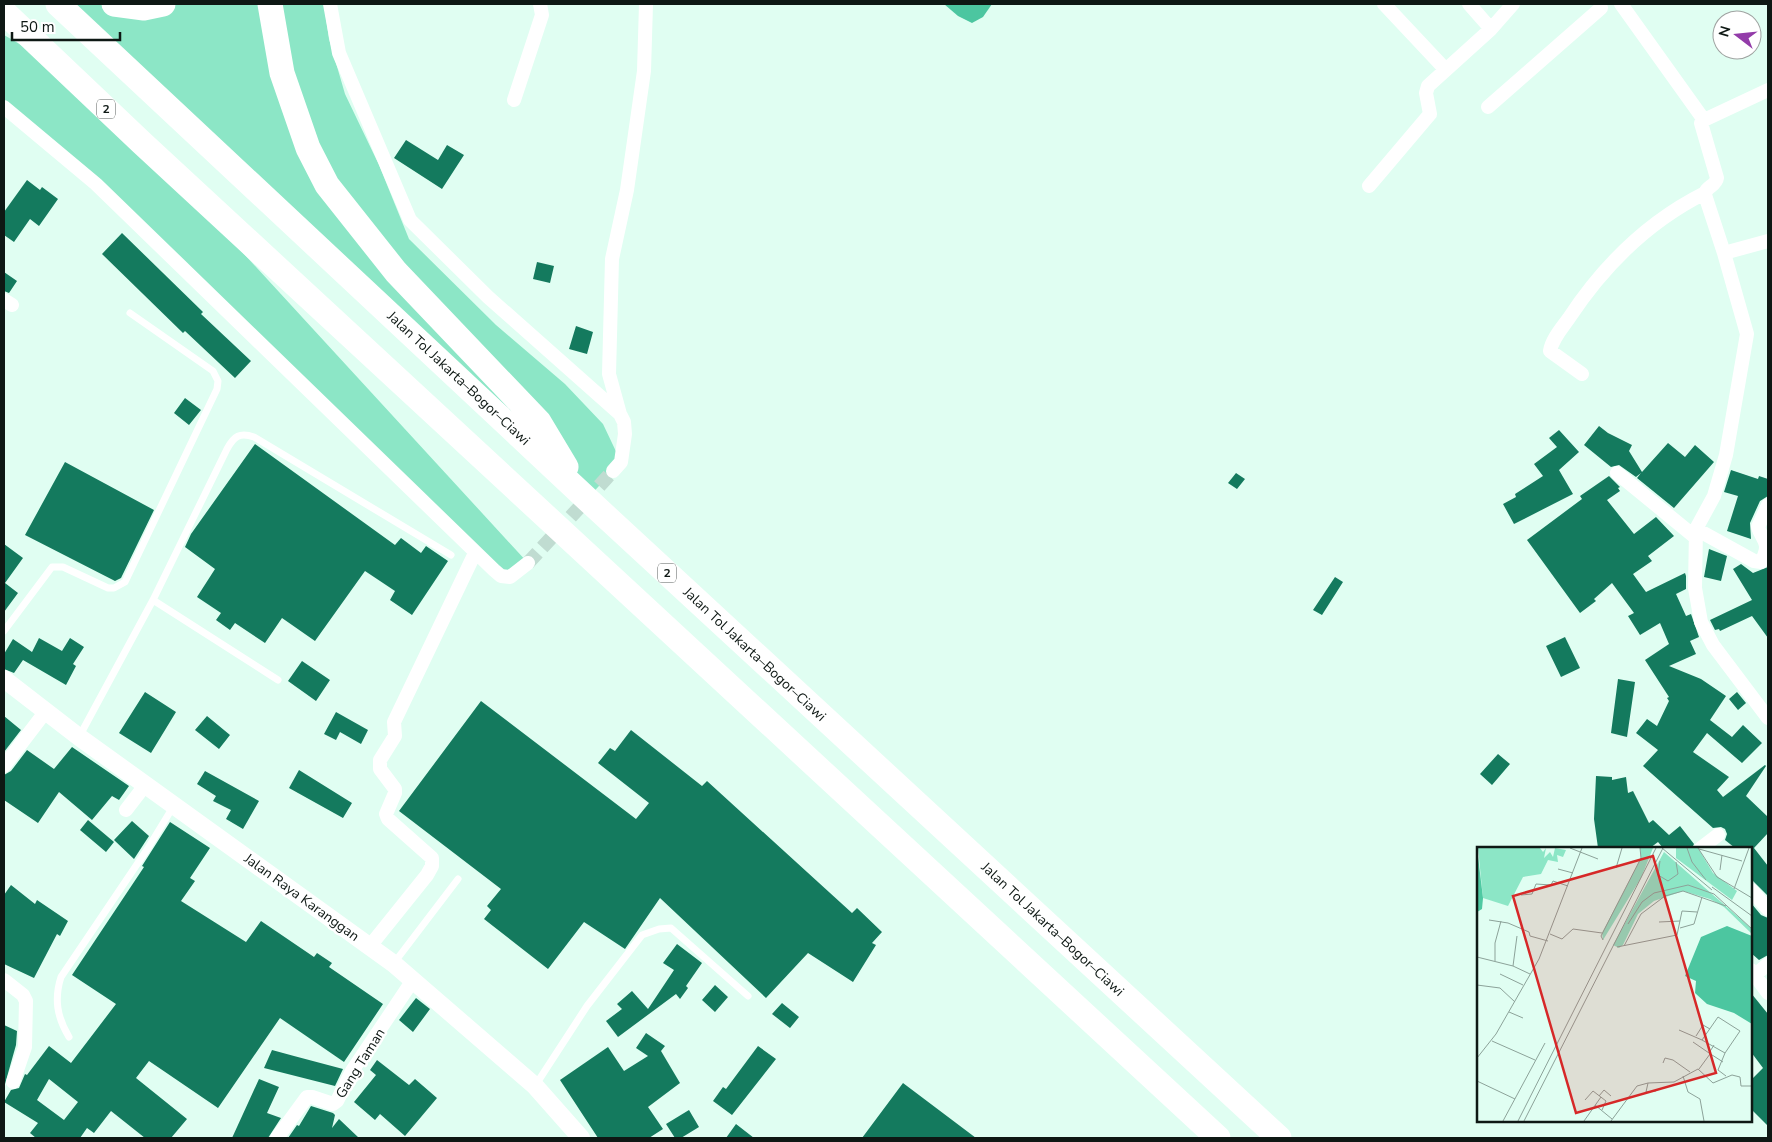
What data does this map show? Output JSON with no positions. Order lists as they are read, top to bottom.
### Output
{
  "streets": {
    "highway": ["2", "Jalan Tol Jakarta–Bogor–Ciawi"],
    "street": ["Jalan Raya Karanggan", "Gang Taman"]
  },
  "crossings": [
    ["Jalan Raya Karanggan", "Gang Taman"]
  ],
  "scale_bar": "50 m",
  "north": "left"
}
